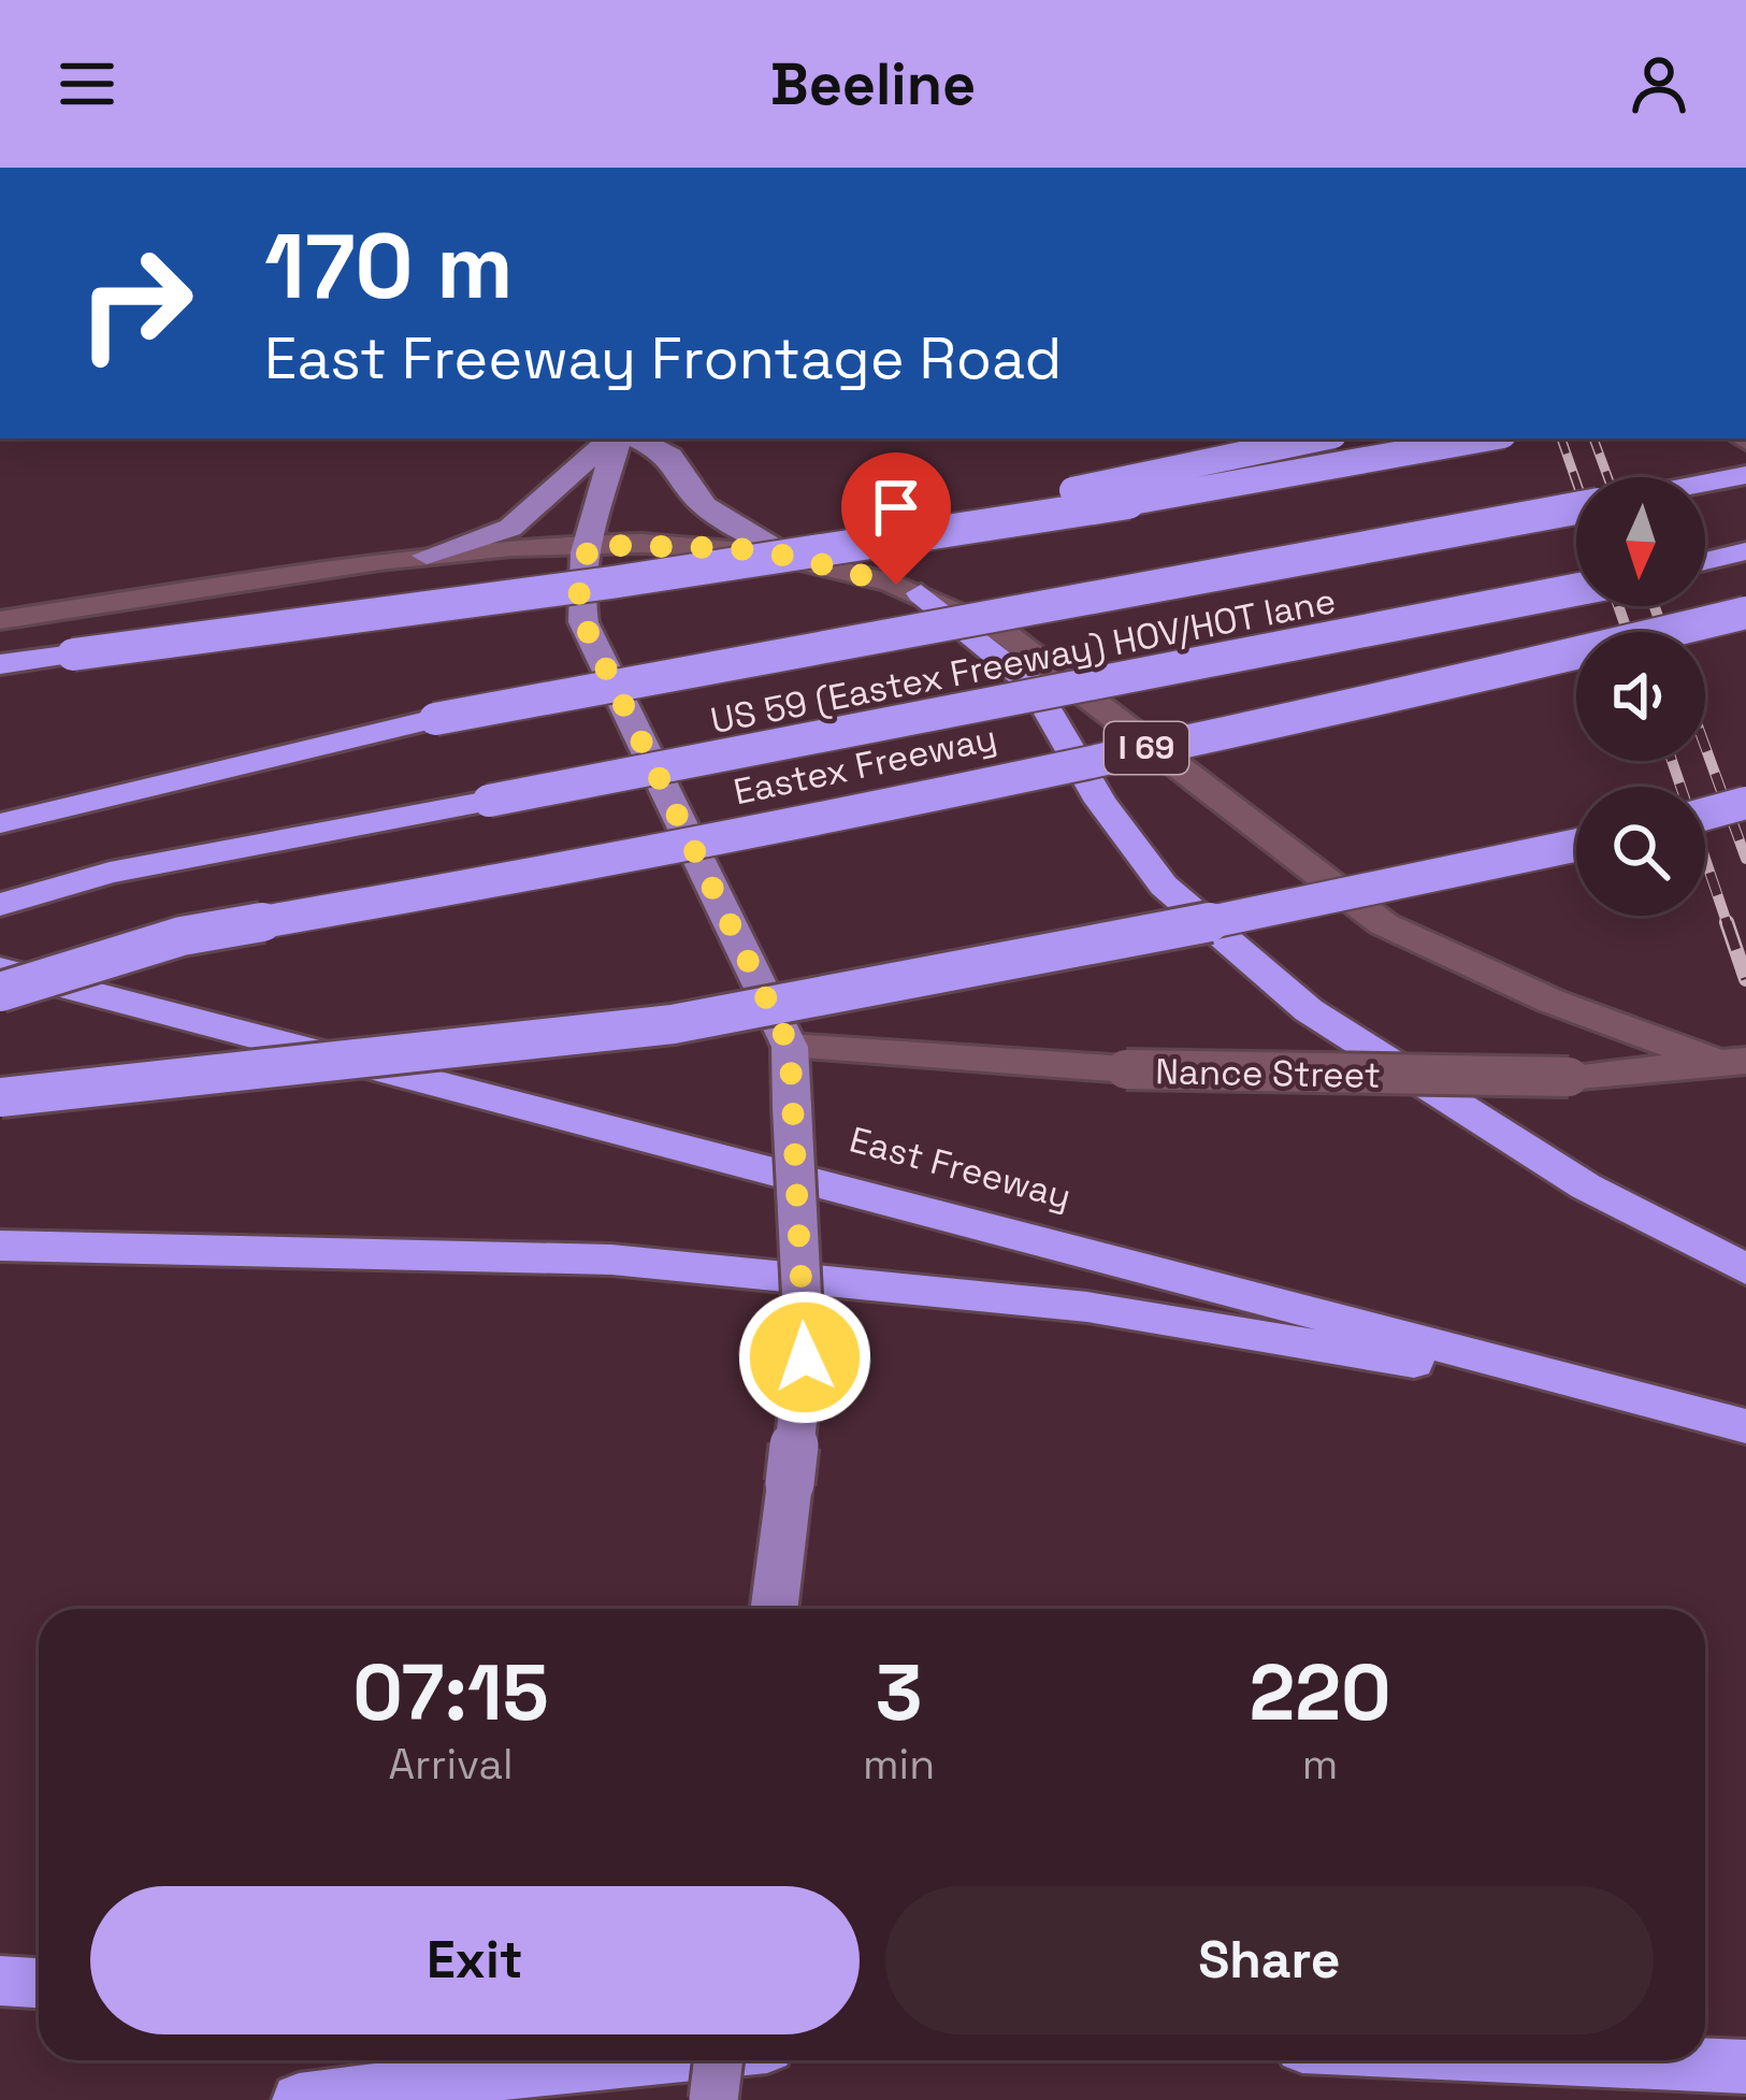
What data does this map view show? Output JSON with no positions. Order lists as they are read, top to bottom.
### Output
{
  "streets": {
    "highway": [
      "US 59 (Eastex Freeway) HOV/HOT lane",
      "I 69",
      "Eastex Freeway",
      "East Freeway"
    ],
    "street": ["Nance Street"]
  },
  "north": "bottom",
  "page": {
    "header": "Beeline",
    "turn": ["170 m", "East Freeway Frontage Road"],
    "eta": [
      "07:15",
      "Arrival",
      "3",
      "min",
      "220",
      "m"
    ],
    "buttons": ["Exit", "Share"]
  }
}
